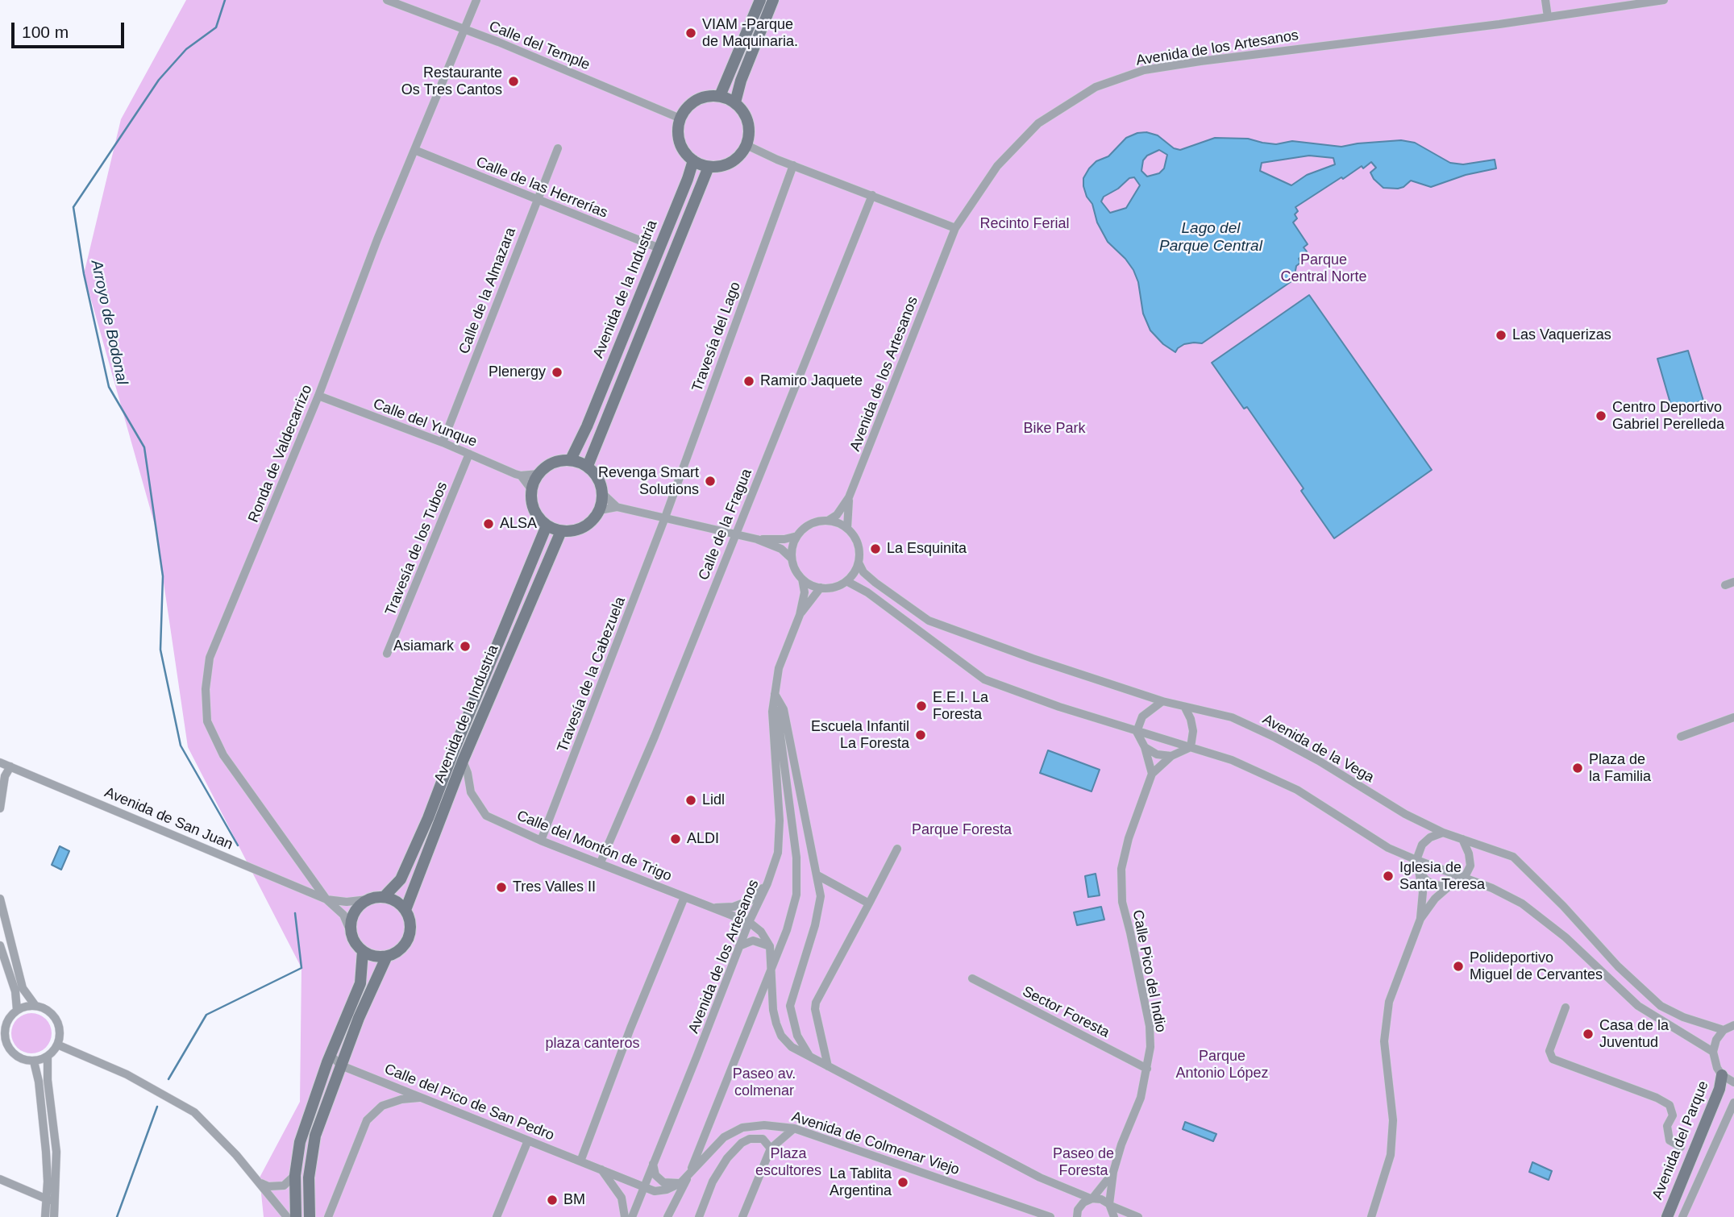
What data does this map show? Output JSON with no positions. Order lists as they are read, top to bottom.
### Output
{
  "streets": {
    "street": [
      "Calle del Temple",
      "Avenida de los Artesanos",
      "Calle de las Herrerías",
      "Avenida de la Industria",
      "Calle de la Almazara",
      "Travesía del Lago",
      "Calle del Yunque",
      "Ronda de Valdecarrizo",
      "Calle de la Fragua",
      "Travesía de los Tubos",
      "Travesía de la Cabezuela",
      "Avenida de la Vega",
      "Avenida de San Juan",
      "Calle del Montón de Trigo",
      "Calle Pico del Indio",
      "Sector Foresta",
      "Calle del Pico de San Pedro",
      "Avenida del Parque",
      "Avenida de Colmenar Viejo"
    ]
  },
  "crossings": [
    ["Calle del Temple", "Avenida de la Industria"],
    ["Calle del Temple", "Ronda de Valdecarrizo"],
    ["Avenida de los Artesanos", "Avenida de la Vega"],
    ["Avenida de los Artesanos", "Calle del Montón de Trigo"],
    ["Avenida de los Artesanos", "Calle del Pico de San Pedro"],
    ["Avenida de los Artesanos", "Avenida de Colmenar Viejo"],
    ["Calle de las Herrerías", "Avenida de la Industria"],
    ["Calle de las Herrerías", "Calle de la Almazara"],
    ["Calle de las Herrerías", "Ronda de Valdecarrizo"],
    ["Avenida de la Industria", "Calle del Yunque"],
    ["Avenida de la Industria", "Ronda de Valdecarrizo"],
    ["Avenida de la Industria", "Calle del Montón de Trigo"],
    ["Calle de la Almazara", "Calle del Yunque"],
    ["Travesía del Lago", "Travesía de la Cabezuela"],
    ["Calle del Yunque", "Ronda de Valdecarrizo"],
    ["Calle del Yunque", "Travesía de los Tubos"],
    ["Ronda de Valdecarrizo", "Avenida de San Juan"],
    ["Calle de la Fragua", "Calle del Montón de Trigo"],
    ["Travesía de la Cabezuela", "Calle del Montón de Trigo"],
    ["Calle Pico del Indio", "Sector Foresta"]
  ],
  "water": ["Lago del Parque Central", "Arroyo de Bodonal"],
  "parks": [
    "Recinto Ferial",
    "Parque Central Norte",
    "Bike Park",
    "Parque Foresta",
    "plaza canteros",
    "Parque Antonio López",
    "Paseo av. colmenar",
    "Plaza escultores",
    "Paseo de Foresta"
  ],
  "places": [
    "VIAM -Parque de Maquinaria.",
    "Restaurante Os Tres Cantos",
    "Las Vaquerizas",
    "Plenergy",
    "Ramiro Jaquete",
    "Centro Deportivo Gabriel Perelleda",
    "Revenga Smart Solutions",
    "ALSA",
    "La Esquinita",
    "Asiamark",
    "E.E.I. La Foresta",
    "Escuela Infantil La Foresta",
    "Plaza de la Familia",
    "Lidl",
    "ALDI",
    "Iglesia de Santa Teresa",
    "Tres Valles II",
    "Polideportivo Miguel de Cervantes",
    "Casa de la Juventud",
    "La Tablita Argentina",
    "BM"
  ],
  "scale_bar": "100 m"
}
